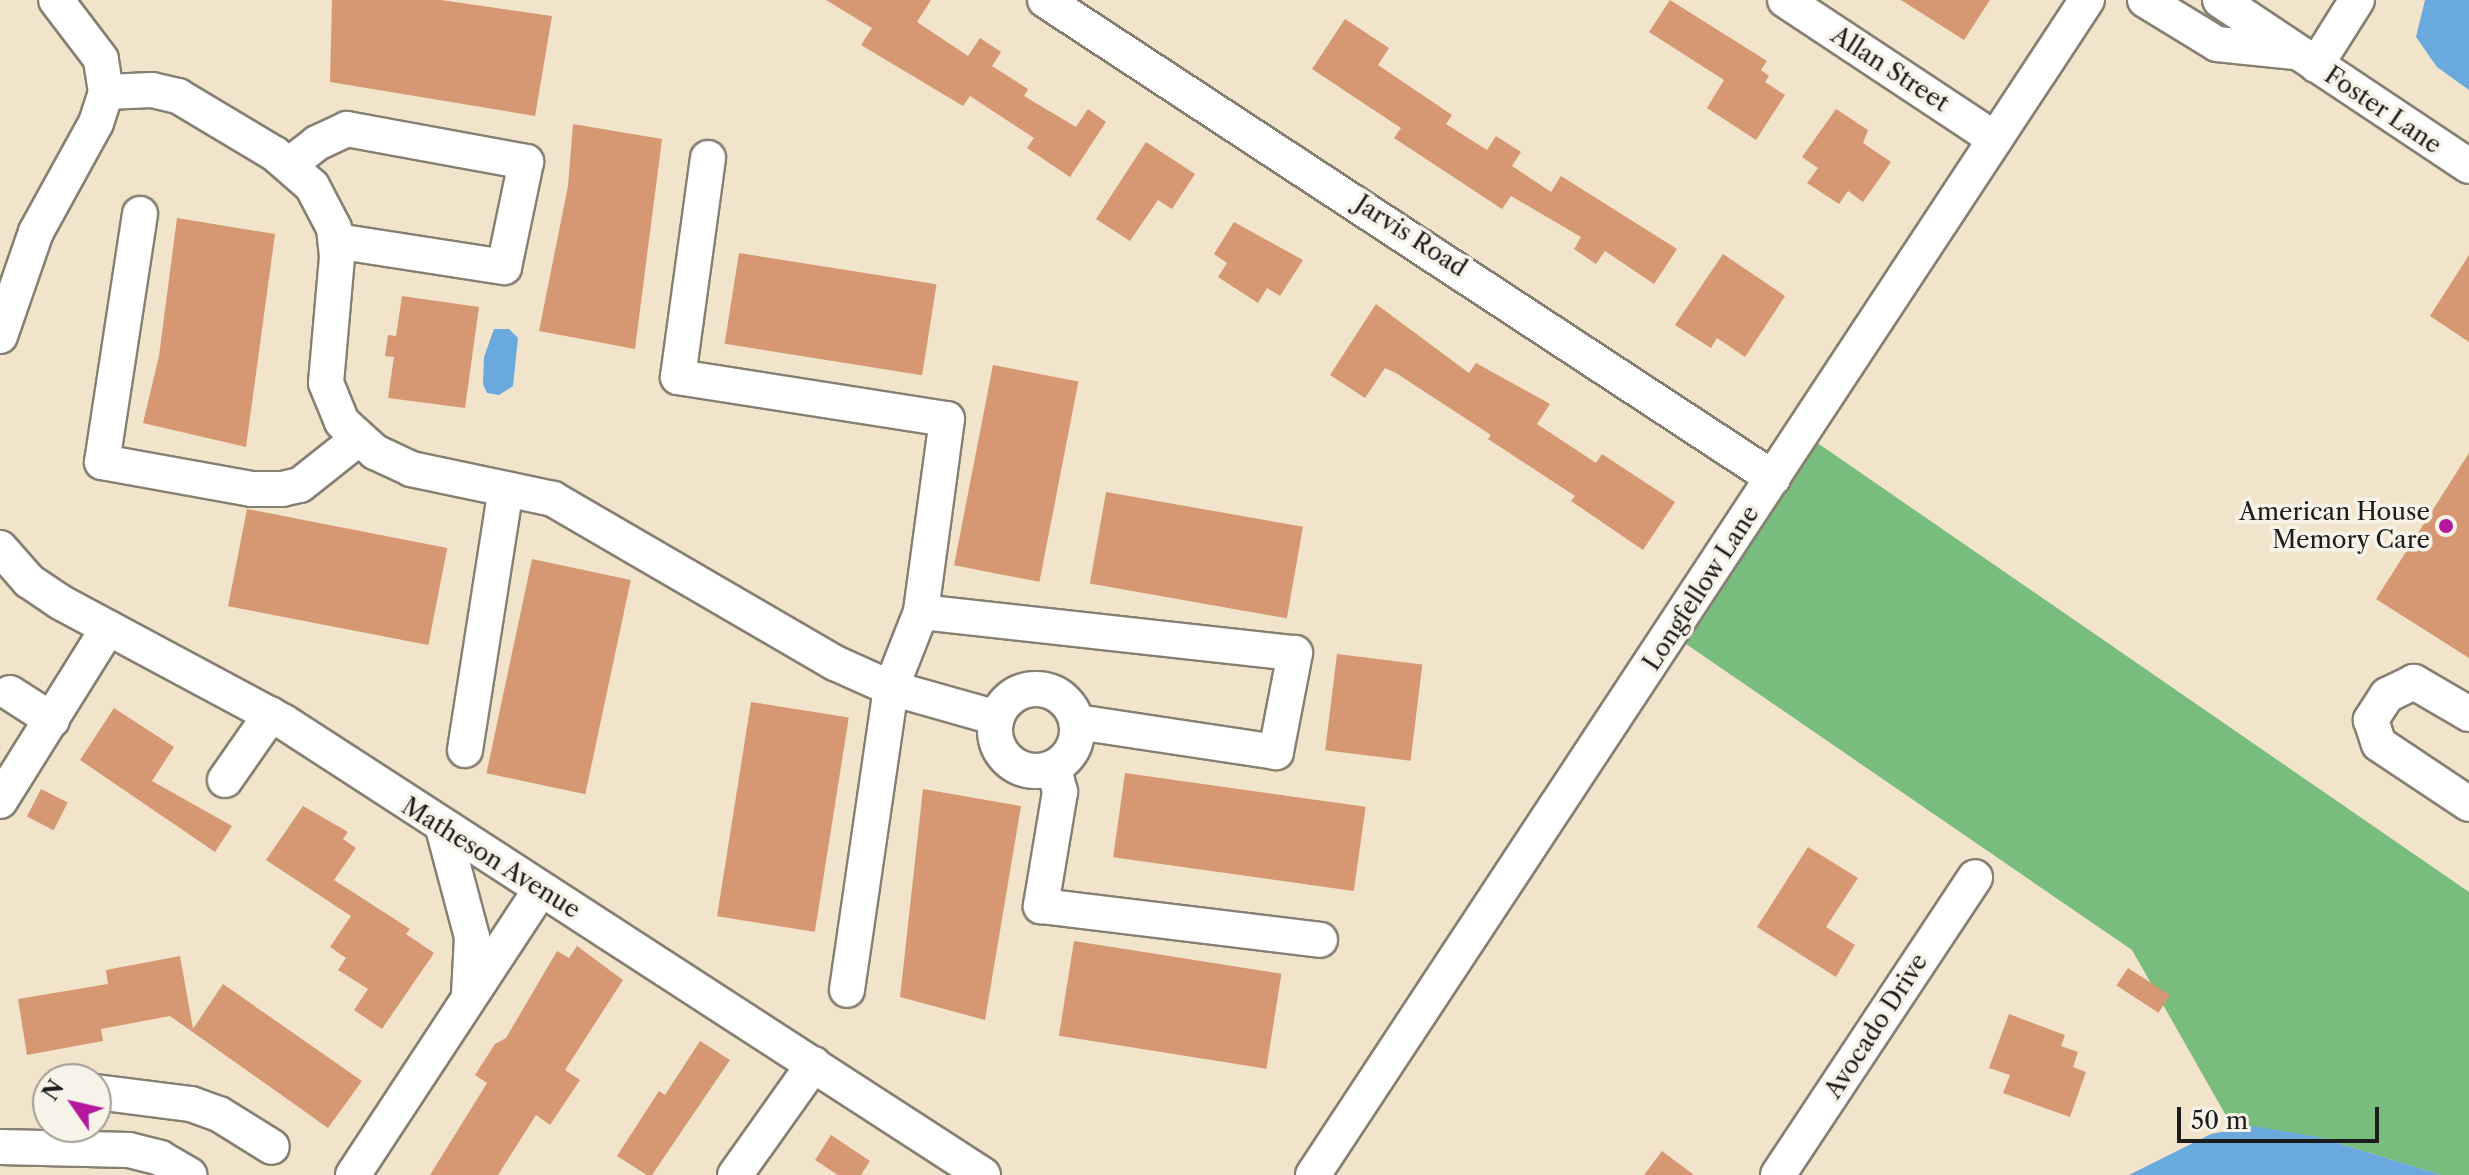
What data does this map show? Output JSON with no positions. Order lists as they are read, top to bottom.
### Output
{
  "streets": {
    "street": [
      "Allan Street",
      "Foster Lane",
      "Jarvis Road",
      "Longfellow Lane",
      "Matheson Avenue",
      "Avocado Drive"
    ]
  },
  "crossings": [
    ["Allan Street", "Longfellow Lane"],
    ["Jarvis Road", "Longfellow Lane"]
  ],
  "places": ["American House Memory Care"],
  "scale_bar": "50 m",
  "north": "top left"
}
